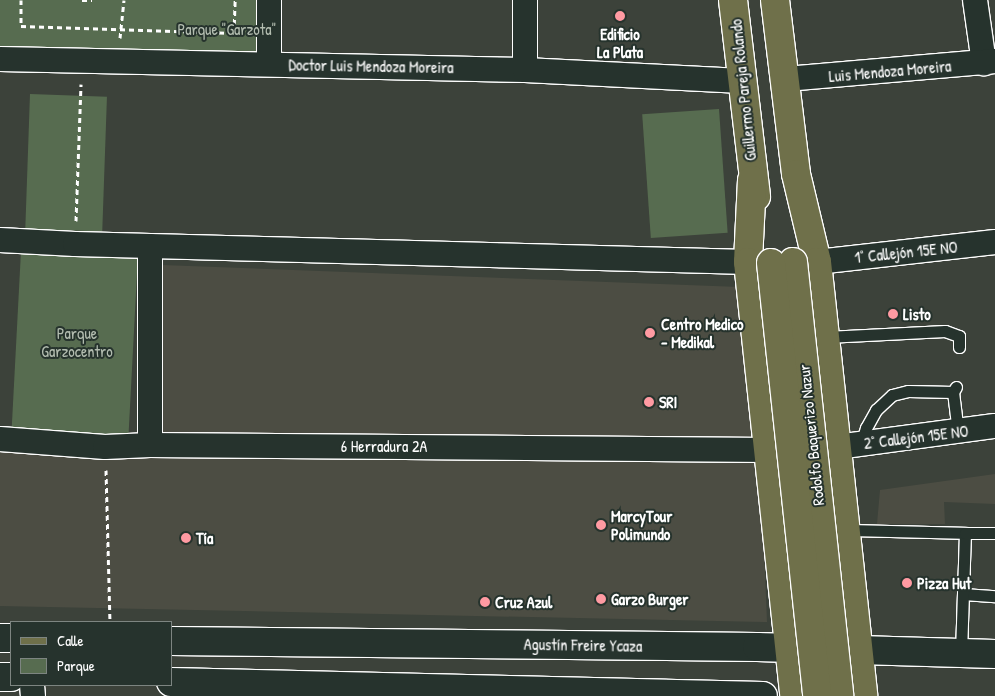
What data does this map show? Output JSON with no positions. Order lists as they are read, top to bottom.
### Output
{
  "streets": {
    "main road": ["Guillermo Pareja Rolando", "Rodolfo Baquerizo Nazur", "Agustín Freire Ycaza"],
    "street": [
      "Doctor Luis Mendoza Moreira",
      "Luis Mendoza Moreira",
      "1° Callejón 15E NO",
      "2° Callejón 15E NO",
      "6 Herradura 2A"
    ]
  },
  "crossings": [
    ["Doctor Luis Mendoza Moreira", "Guillermo Pareja Rolando"],
    ["Luis Mendoza Moreira", "Rodolfo Baquerizo Nazur"],
    ["Guillermo Pareja Rolando", "Rodolfo Baquerizo Nazur"],
    ["1° Callejón 15E NO", "Rodolfo Baquerizo Nazur"]
  ],
  "parks": ["Parque \"Garzota\"", "Parque Garzocentro"],
  "places": [
    "Edificio La Plata",
    "Listo",
    "Centro Medico - Medikal",
    "SRI",
    "MarcyTour Polimundo",
    "Tía",
    "Pizza Hut",
    "Garzo Burger",
    "Cruz Azul"
  ],
  "legend": ["Calle", "Parque"]
}
